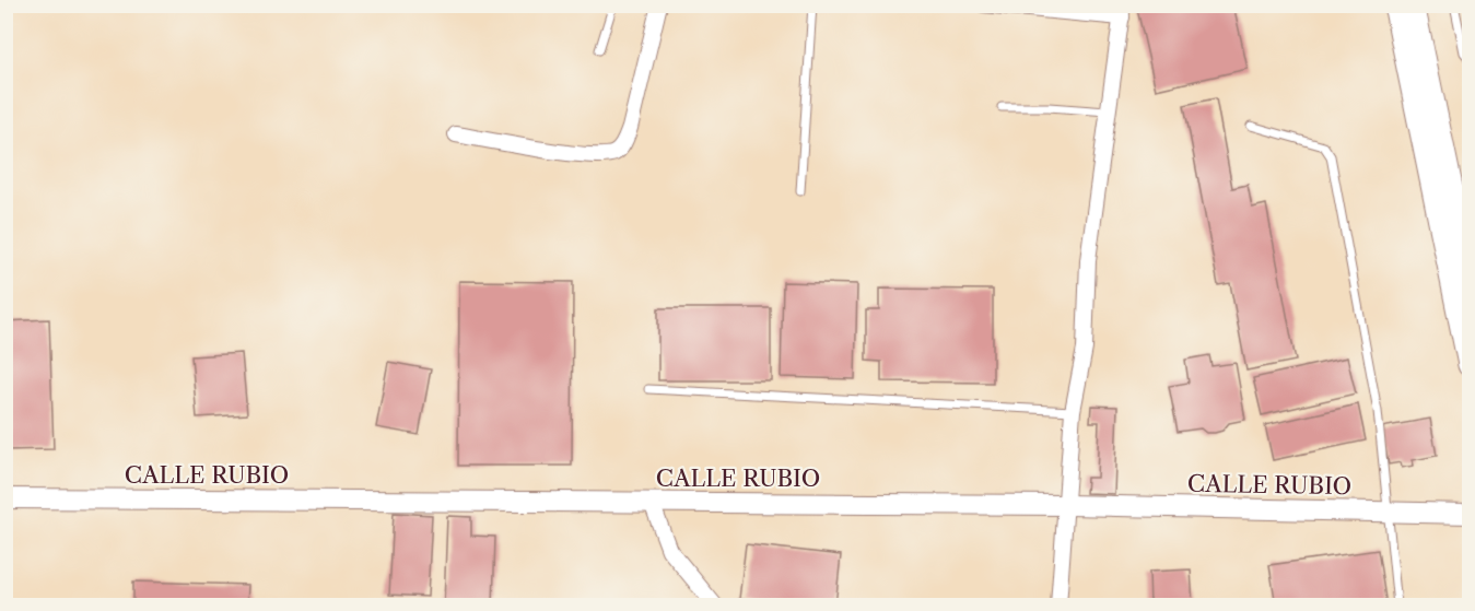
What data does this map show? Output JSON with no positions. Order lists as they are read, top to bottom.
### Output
{
  "streets": {
    "street": ["CALLE RUBIO"]
  }
}
